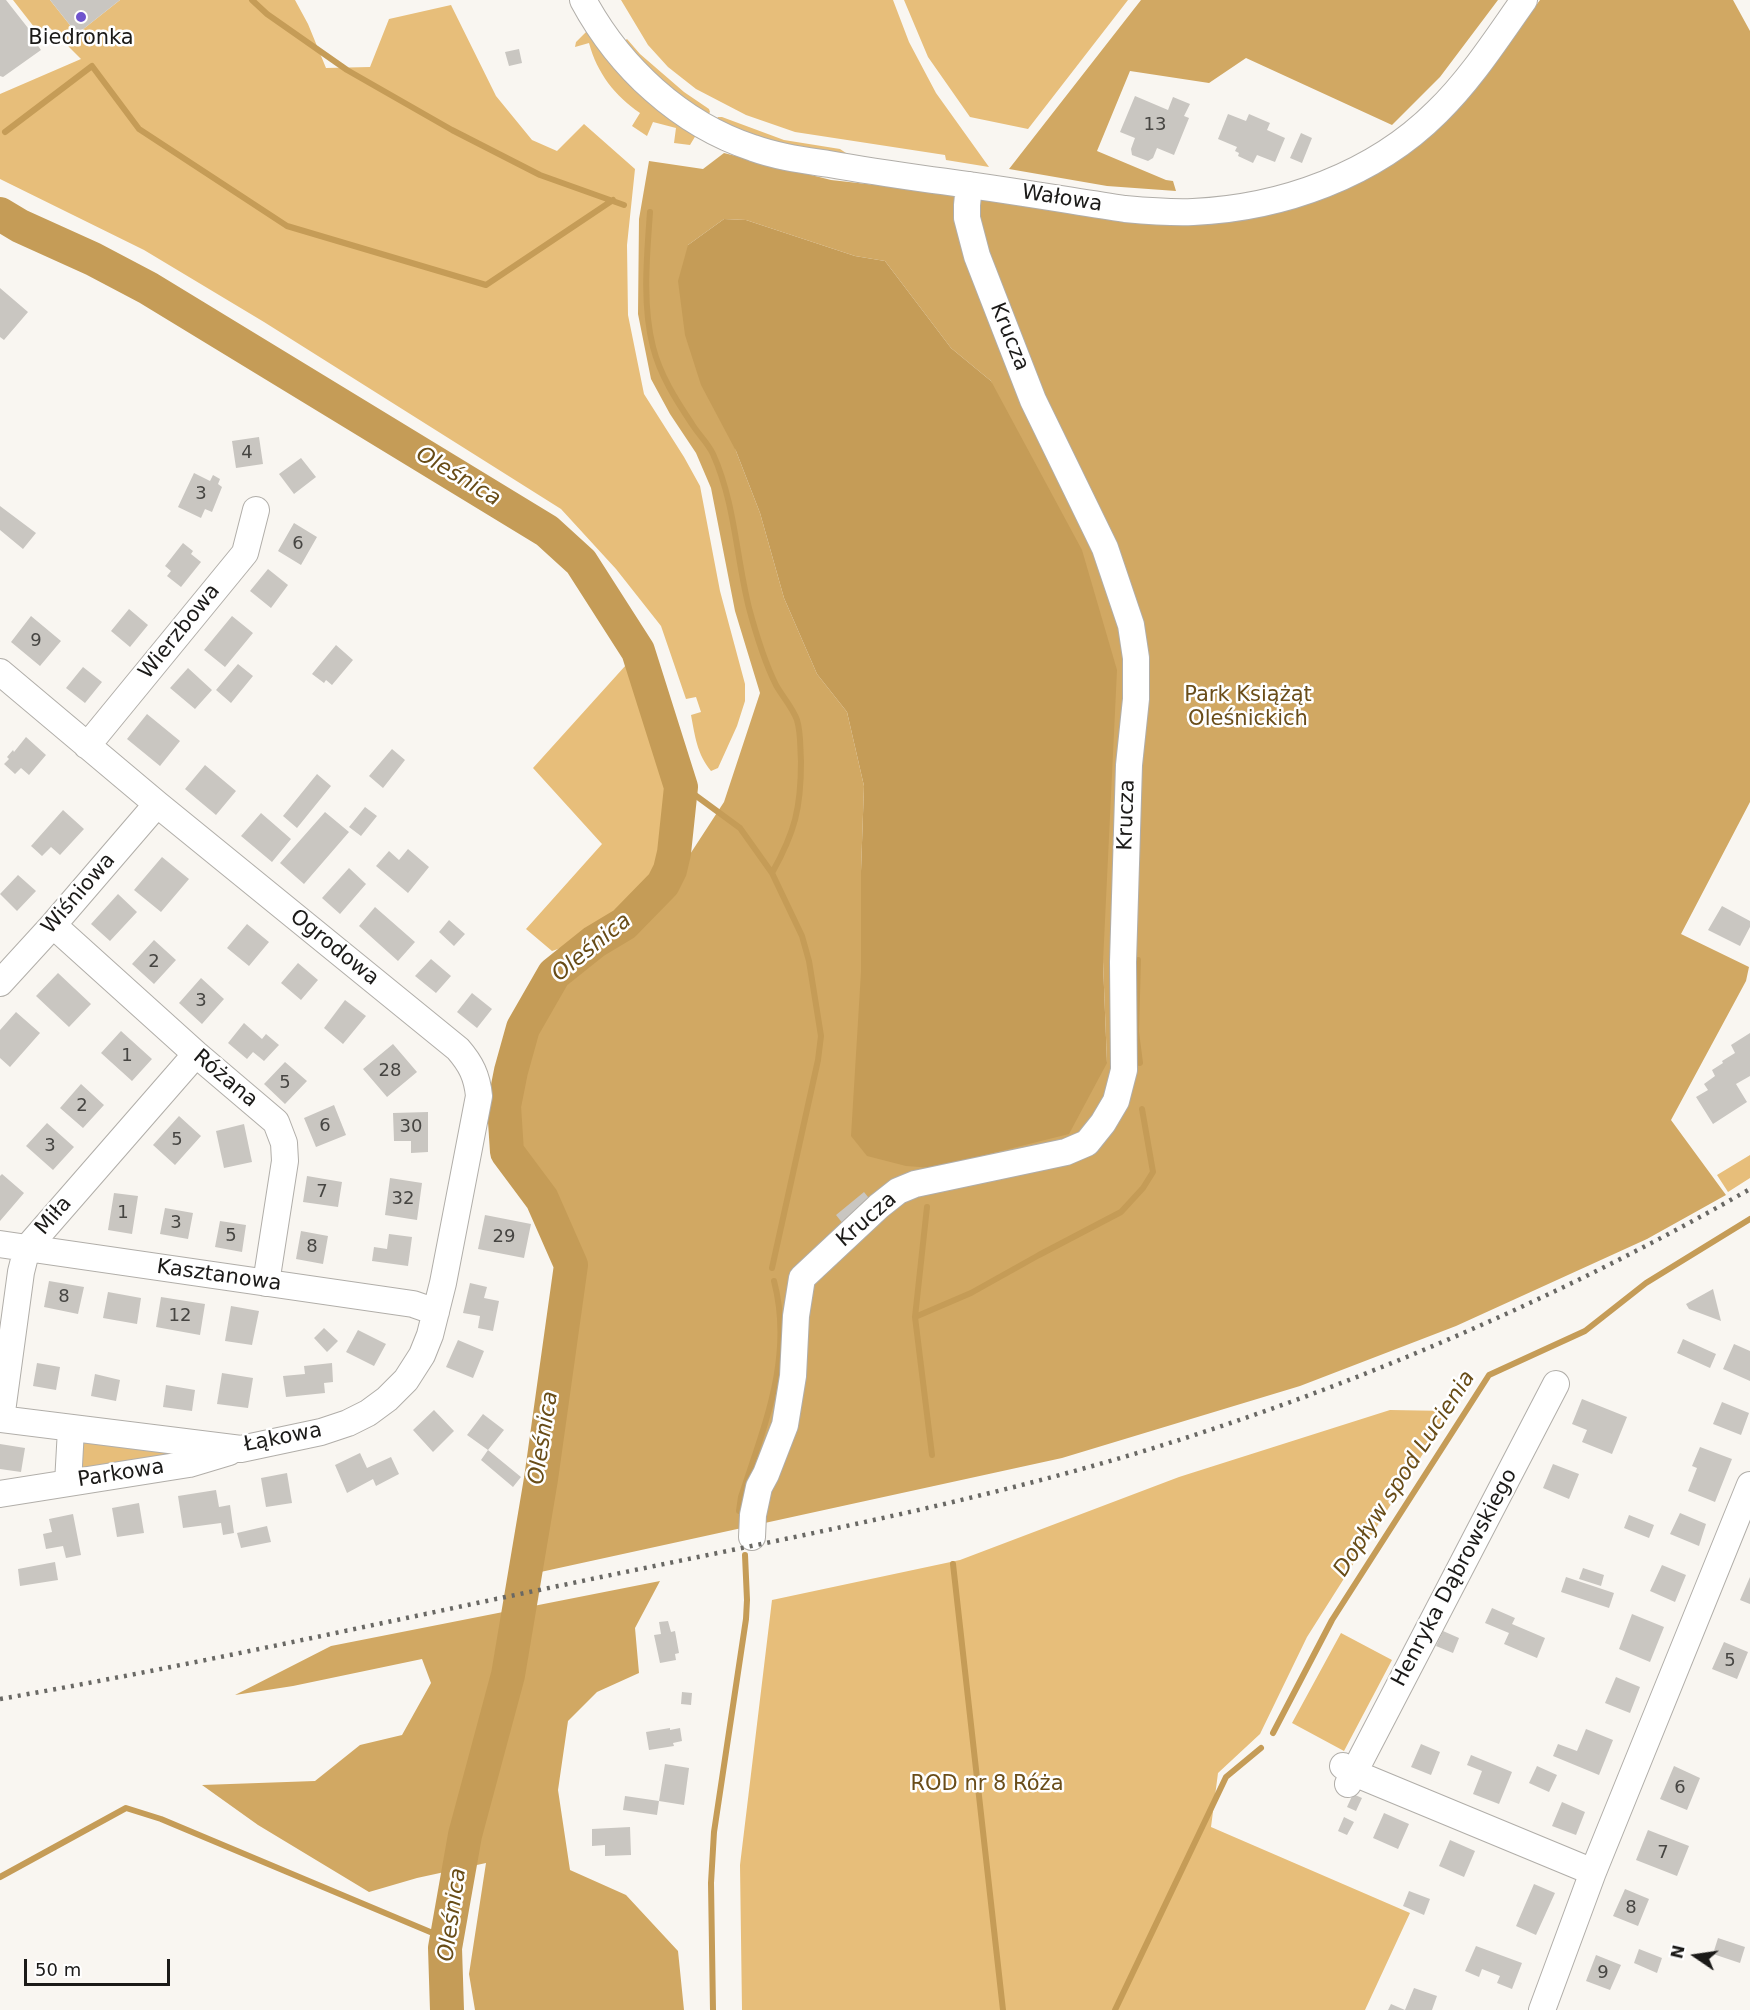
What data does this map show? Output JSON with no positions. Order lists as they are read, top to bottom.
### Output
{
  "streets": {
    "street": [
      "Wałowa",
      "Krucza",
      "Wierzbowa",
      "Wiśniowa",
      "Ogrodowa",
      "Różana",
      "Miła",
      "Kasztanowa",
      "Łąkowa",
      "Parkowa",
      "Henryka Dąbrowskiego"
    ]
  },
  "crossings": [
    ["Wałowa", "Krucza"],
    ["Wierzbowa", "Ogrodowa"],
    ["Wiśniowa", "Ogrodowa"],
    ["Wiśniowa", "Różana"],
    ["Ogrodowa", "Kasztanowa"],
    ["Ogrodowa", "Łąkowa"],
    ["Różana", "Miła"],
    ["Różana", "Kasztanowa"],
    ["Miła", "Kasztanowa"],
    ["Miła", "Łąkowa"],
    ["Kasztanowa", "Łąkowa"],
    ["Łąkowa", "Parkowa"]
  ],
  "water": ["Oleśnica", "Dopływ spod Lucienia"],
  "parks": ["Park Książąt Oleśnickich", "ROD nr 8 Róża"],
  "places": ["Biedronka"],
  "house_numbers": [
    "13",
    "4",
    "3",
    "6",
    "9",
    "2",
    "3",
    "1",
    "28",
    "5",
    "2",
    "6",
    "30",
    "5",
    "3",
    "7",
    "32",
    "1",
    "3",
    "5",
    "29",
    "8",
    "8",
    "12",
    "5",
    "6",
    "7",
    "8",
    "9"
  ],
  "scale_bar": "50 m",
  "north": "left"
}
